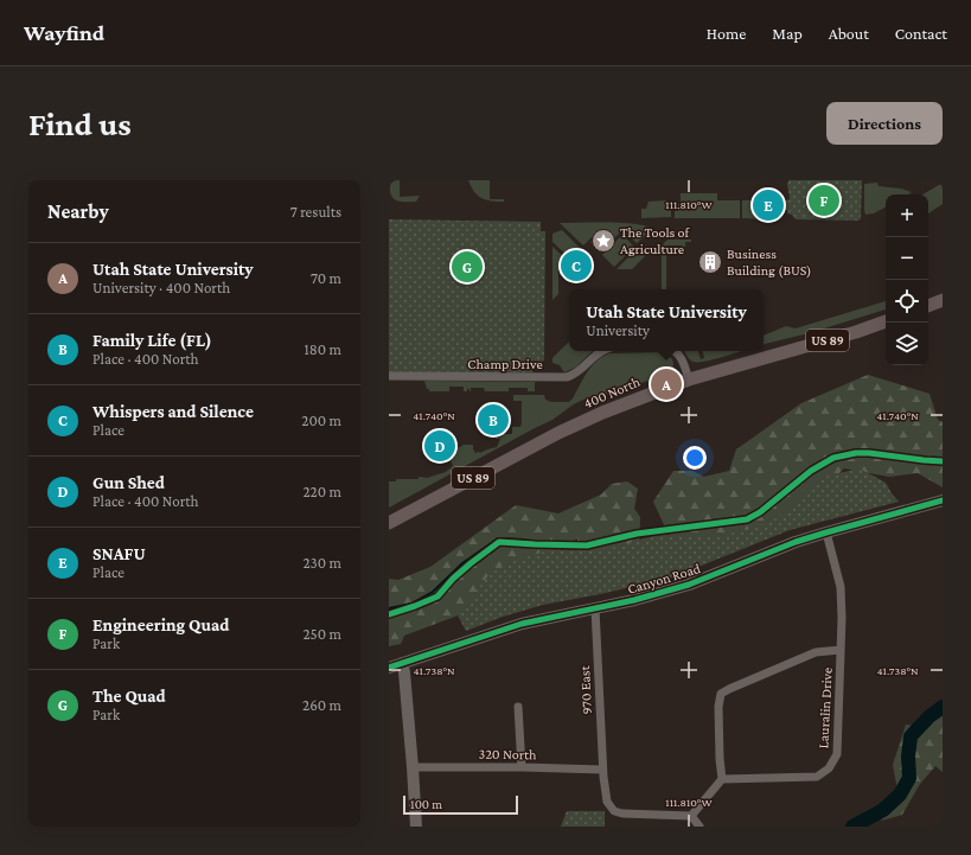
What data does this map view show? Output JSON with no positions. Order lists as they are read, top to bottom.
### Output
{
  "streets": {
    "main road": ["US 89", "400 North"],
    "street": [
      "Champ Drive",
      "Canyon Road",
      "970 East",
      "Lauralin Drive",
      "320 North"
    ]
  },
  "crossings": [
    ["Canyon Road", "970 East"],
    ["Canyon Road", "Lauralin Drive"],
    ["970 East", "320 North"]
  ],
  "places": {
    "place": ["The Tools of Agriculture"],
    "building": ["Business Building (BUS)"]
  },
  "scale_bar": "100 m",
  "page": {
    "header": "Wayfind",
    "nav": [
      "Home",
      "Map",
      "About",
      "Contact"
    ],
    "buttons": "Directions",
    "title": "Find us",
    "heading": ["Nearby", "7 results"],
    "pins": [
      "F",
      "E",
      "C",
      "G",
      "A",
      "B",
      "D"
    ],
    "map_buttons": ["+", "−"],
    "list": [
      {
        "mark": "A",
        "name": "Utah State University",
        "note": "University · 400 North",
        "value": "70 m"
      },
      {
        "mark": "B",
        "name": "Family Life (FL)",
        "note": "Place · 400 North",
        "value": "180 m"
      },
      {
        "mark": "C",
        "name": "Whispers and Silence",
        "note": "Place",
        "value": "200 m"
      },
      {
        "mark": "D",
        "name": "Gun Shed",
        "note": "Place · 400 North",
        "value": "220 m"
      },
      {
        "mark": "E",
        "name": "SNAFU",
        "note": "Place",
        "value": "230 m"
      },
      {
        "mark": "F",
        "name": "Engineering Quad",
        "note": "Park",
        "value": "250 m"
      },
      {
        "mark": "G",
        "name": "The Quad",
        "note": "Park",
        "value": "260 m"
      }
    ],
    "popup": ["Utah State University", "University"],
    "scale": "100 m"
  },
  "coordinates": ["111.810°W", "41.740°N", "41.738°N"]
}
